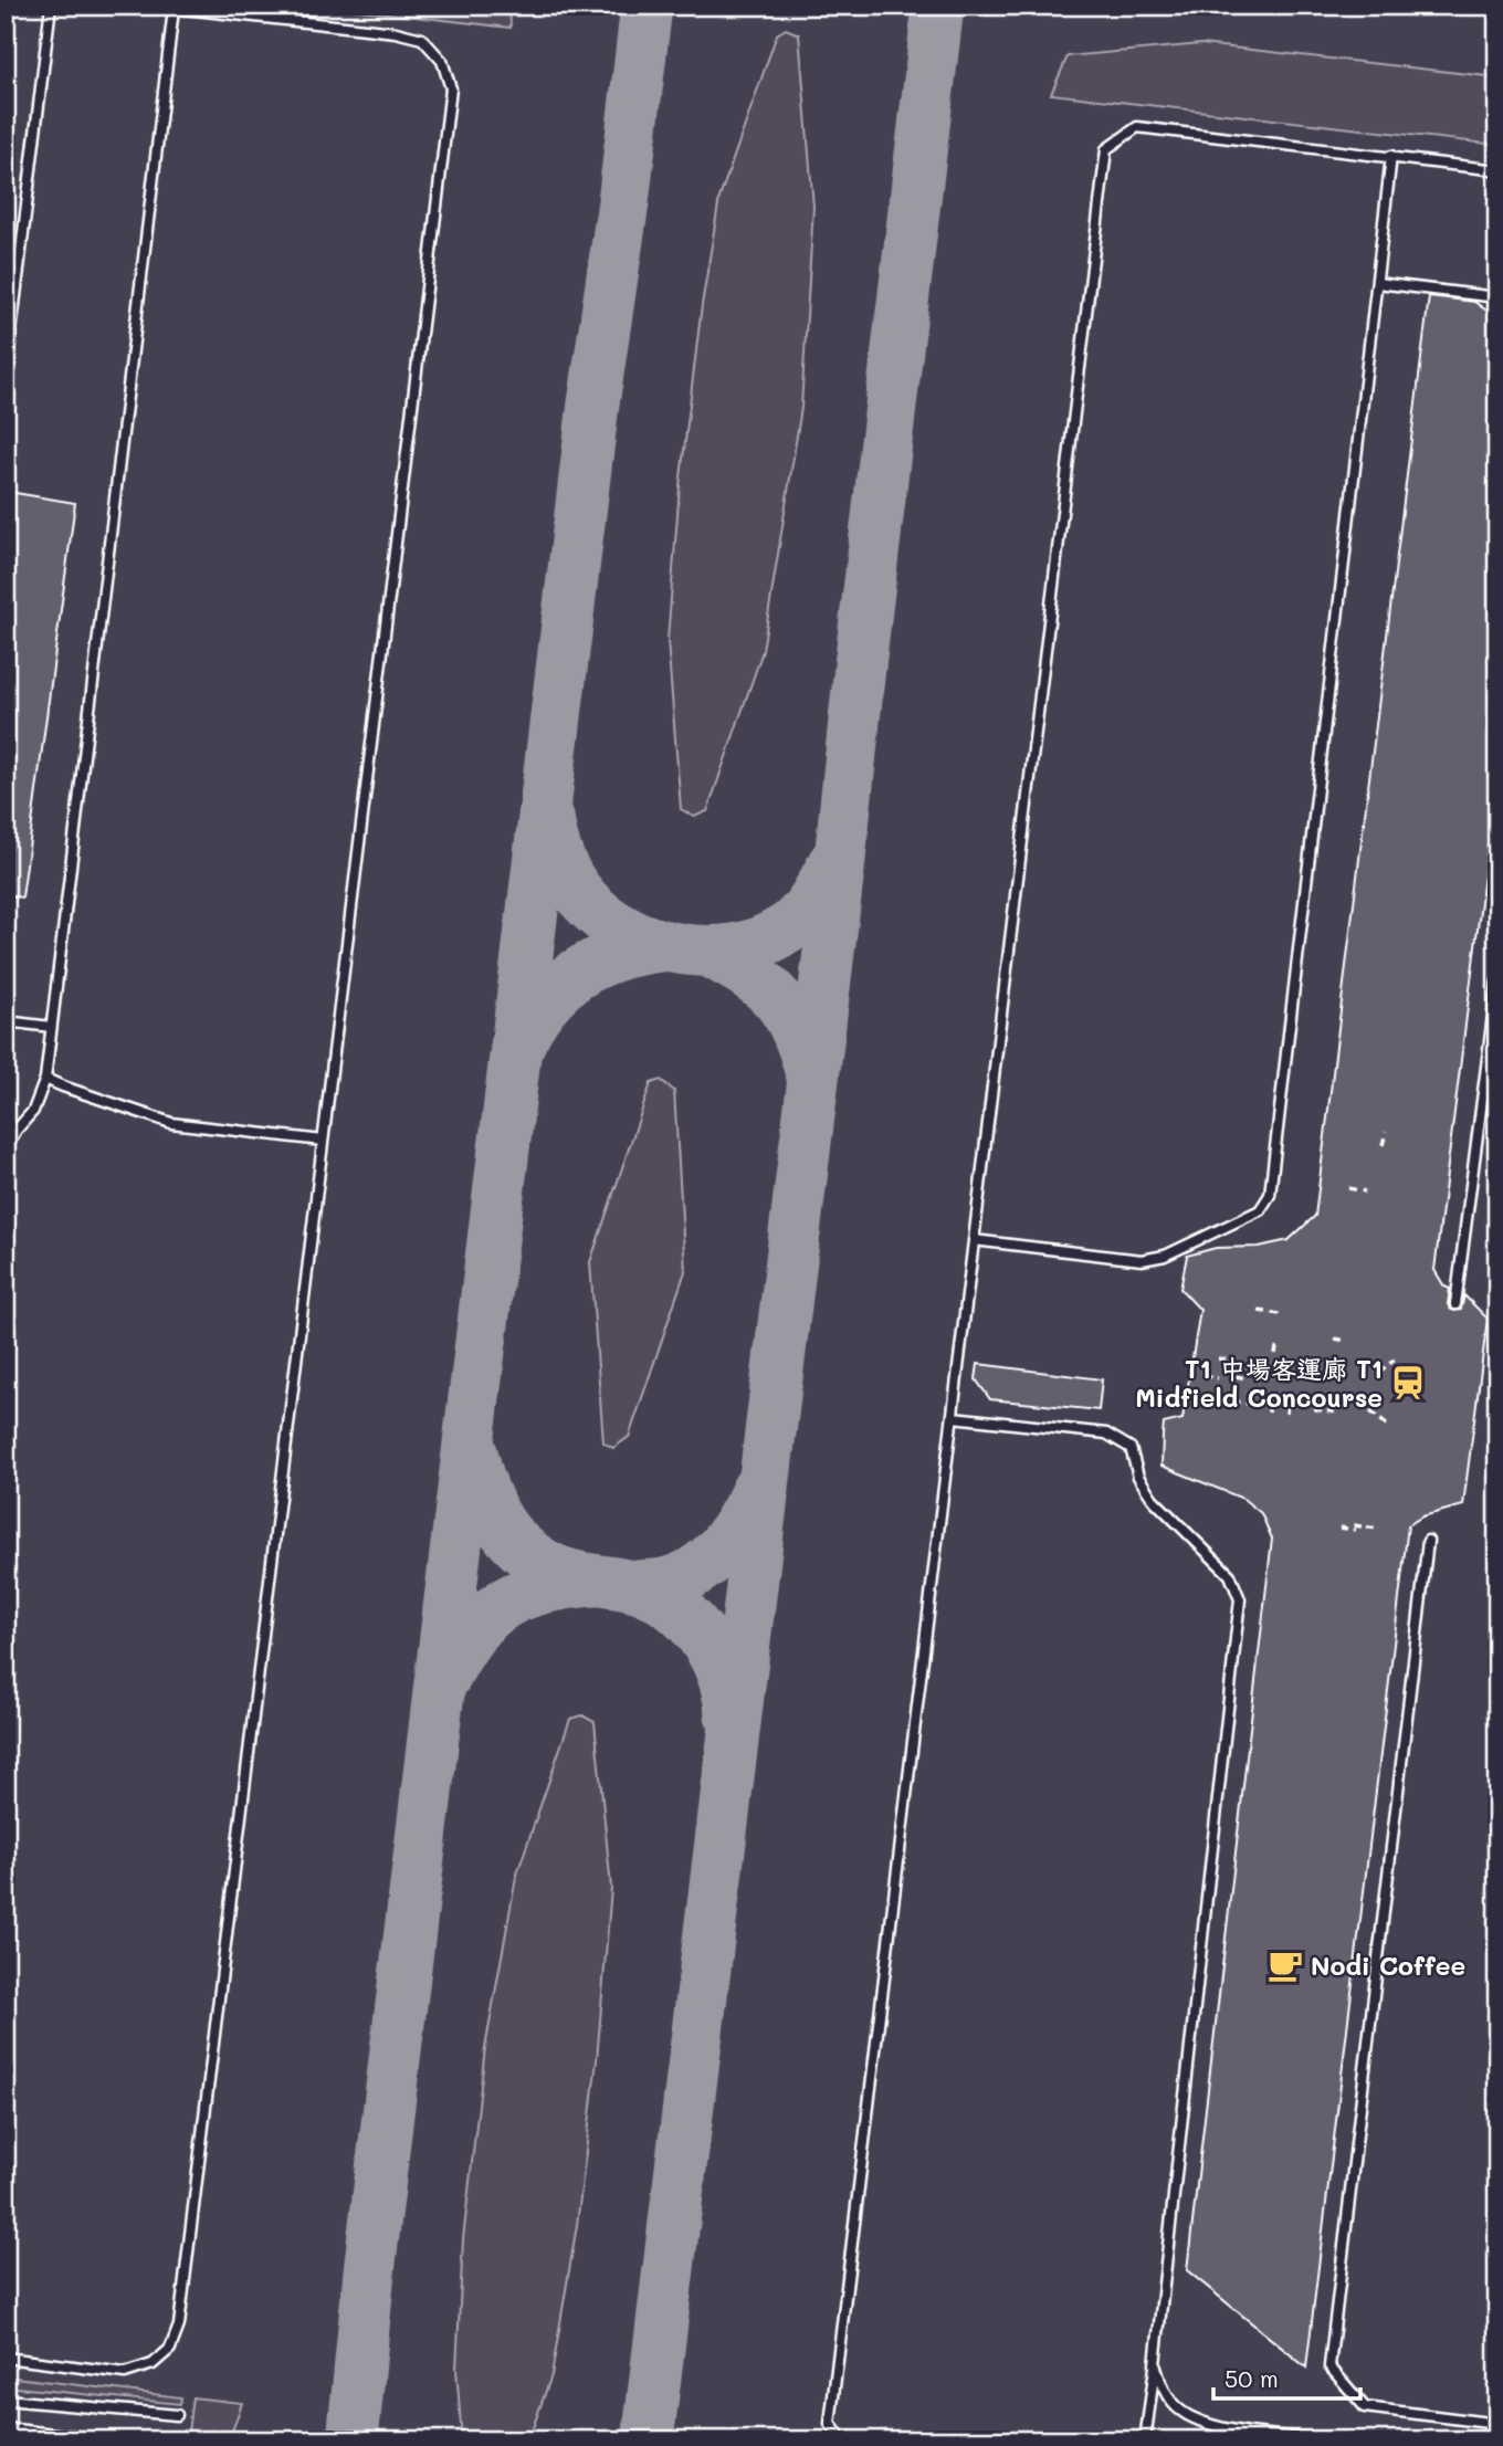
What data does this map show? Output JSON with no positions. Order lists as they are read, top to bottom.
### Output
{
  "places": {
    "station": ["T1 中場客運廊 T1 Midfield Concourse"],
    "cafe": ["Nodi Coffee"]
  },
  "scale_bar": "50 m"
}
